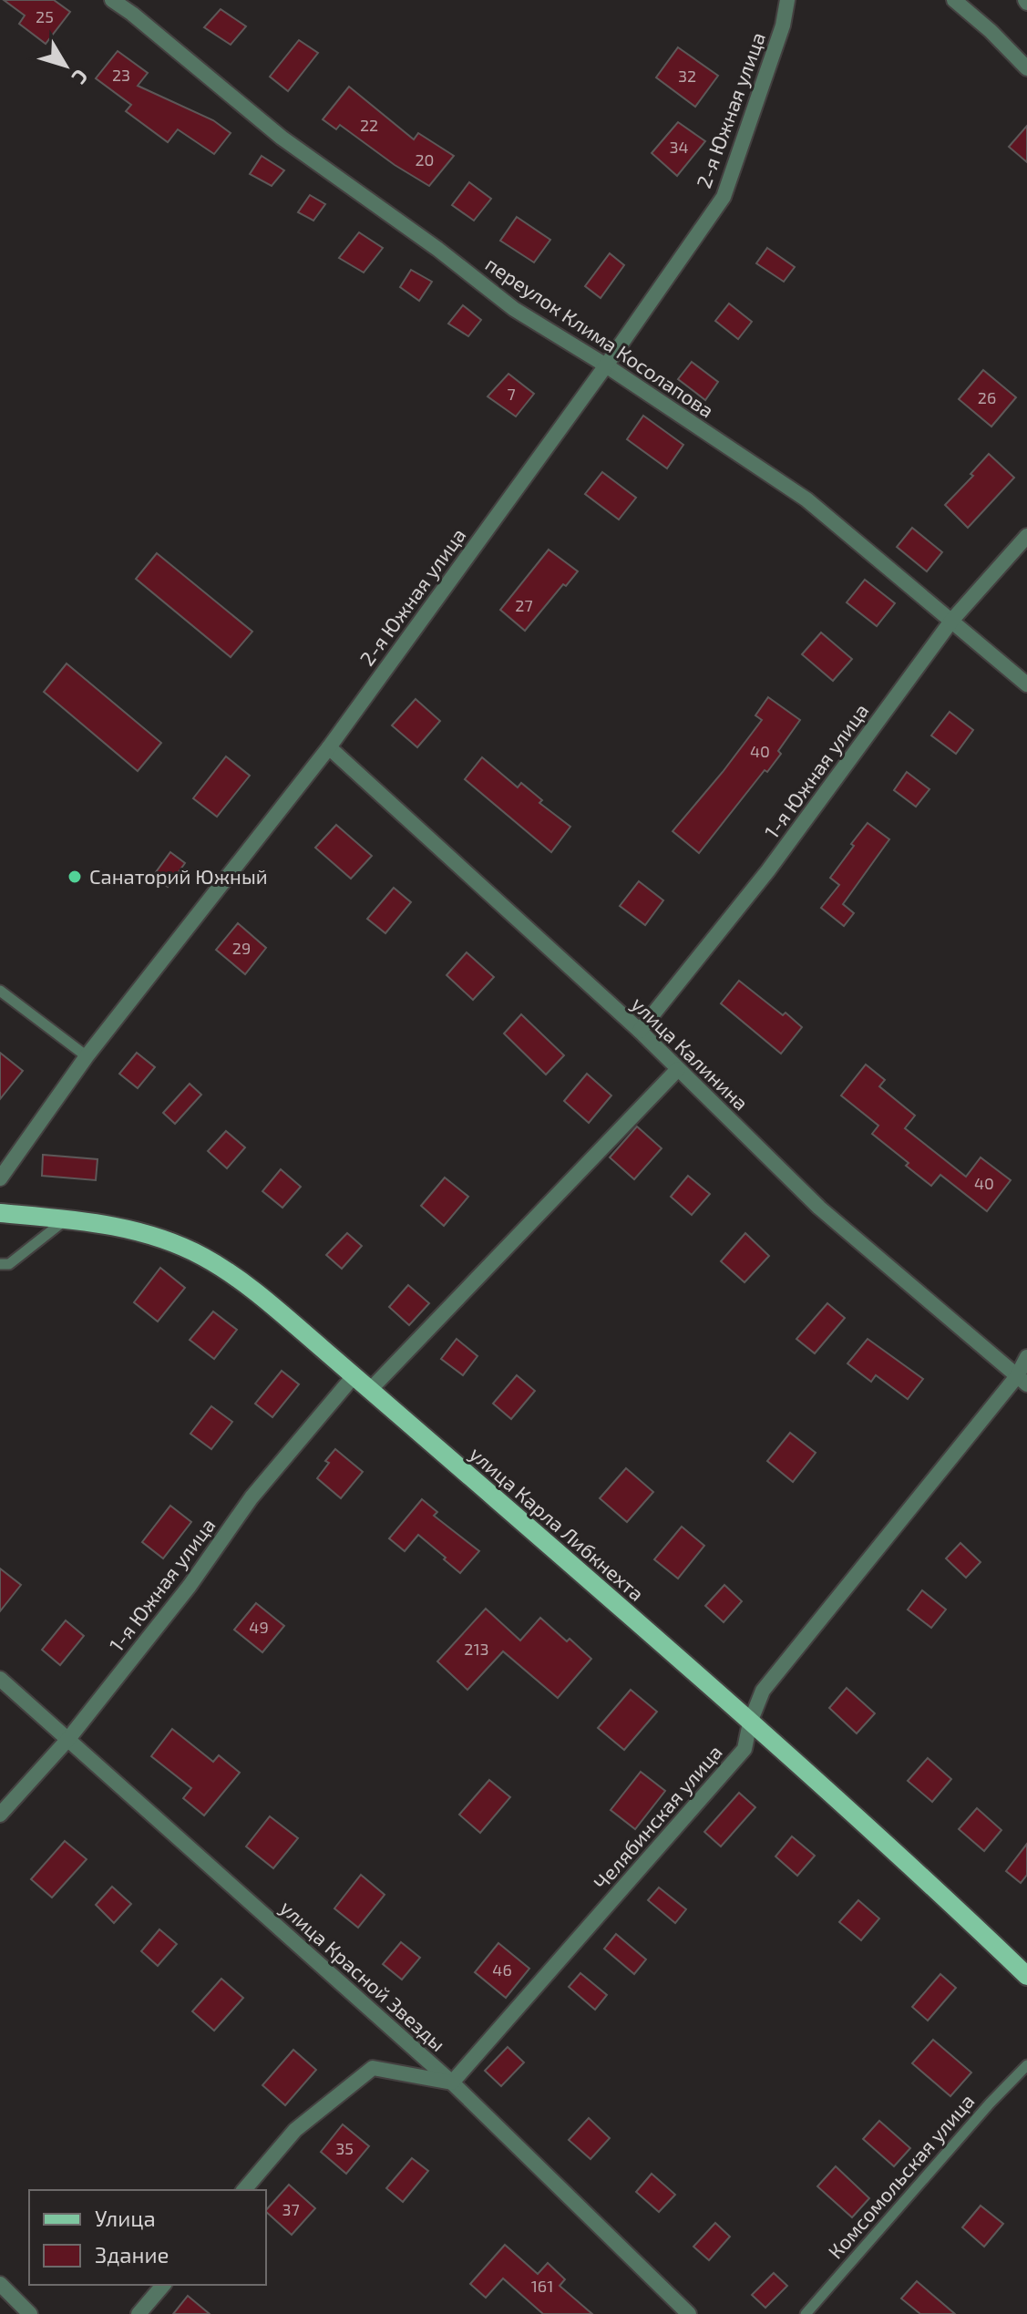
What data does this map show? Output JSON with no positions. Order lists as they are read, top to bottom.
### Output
{
  "streets": {
    "main road": ["улица Карла Либкнехта"],
    "street": [
      "2-я Южная улица",
      "переулок Клима Косолапова",
      "1-я Южная улица",
      "улица Калинина",
      "Челябинская улица",
      "улица Красной Звезды"
    ],
    "lane": ["Комсомольская улица"]
  },
  "crossings": [
    ["2-я Южная улица", "переулок Клима Косолапова"],
    ["2-я Южная улица", "улица Калинина"],
    ["переулок Клима Косолапова", "1-я Южная улица"],
    ["1-я Южная улица", "улица Калинина"],
    ["1-я Южная улица", "улица Карла Либкнехта"],
    ["1-я Южная улица", "улица Красной Звезды"],
    ["улица Калинина", "Челябинская улица"],
    ["улица Карла Либкнехта", "Челябинская улица"],
    ["Челябинская улица", "улица Красной Звезды"]
  ],
  "places": ["Санаторий Южный"],
  "house_numbers": [
    "25",
    "23",
    "32",
    "22",
    "34",
    "20",
    "7",
    "26",
    "27",
    "40",
    "29",
    "40",
    "49",
    "213",
    "46",
    "35",
    "37",
    "161"
  ],
  "legend": ["Улица", "Здание"],
  "north": "bottom right"
}
